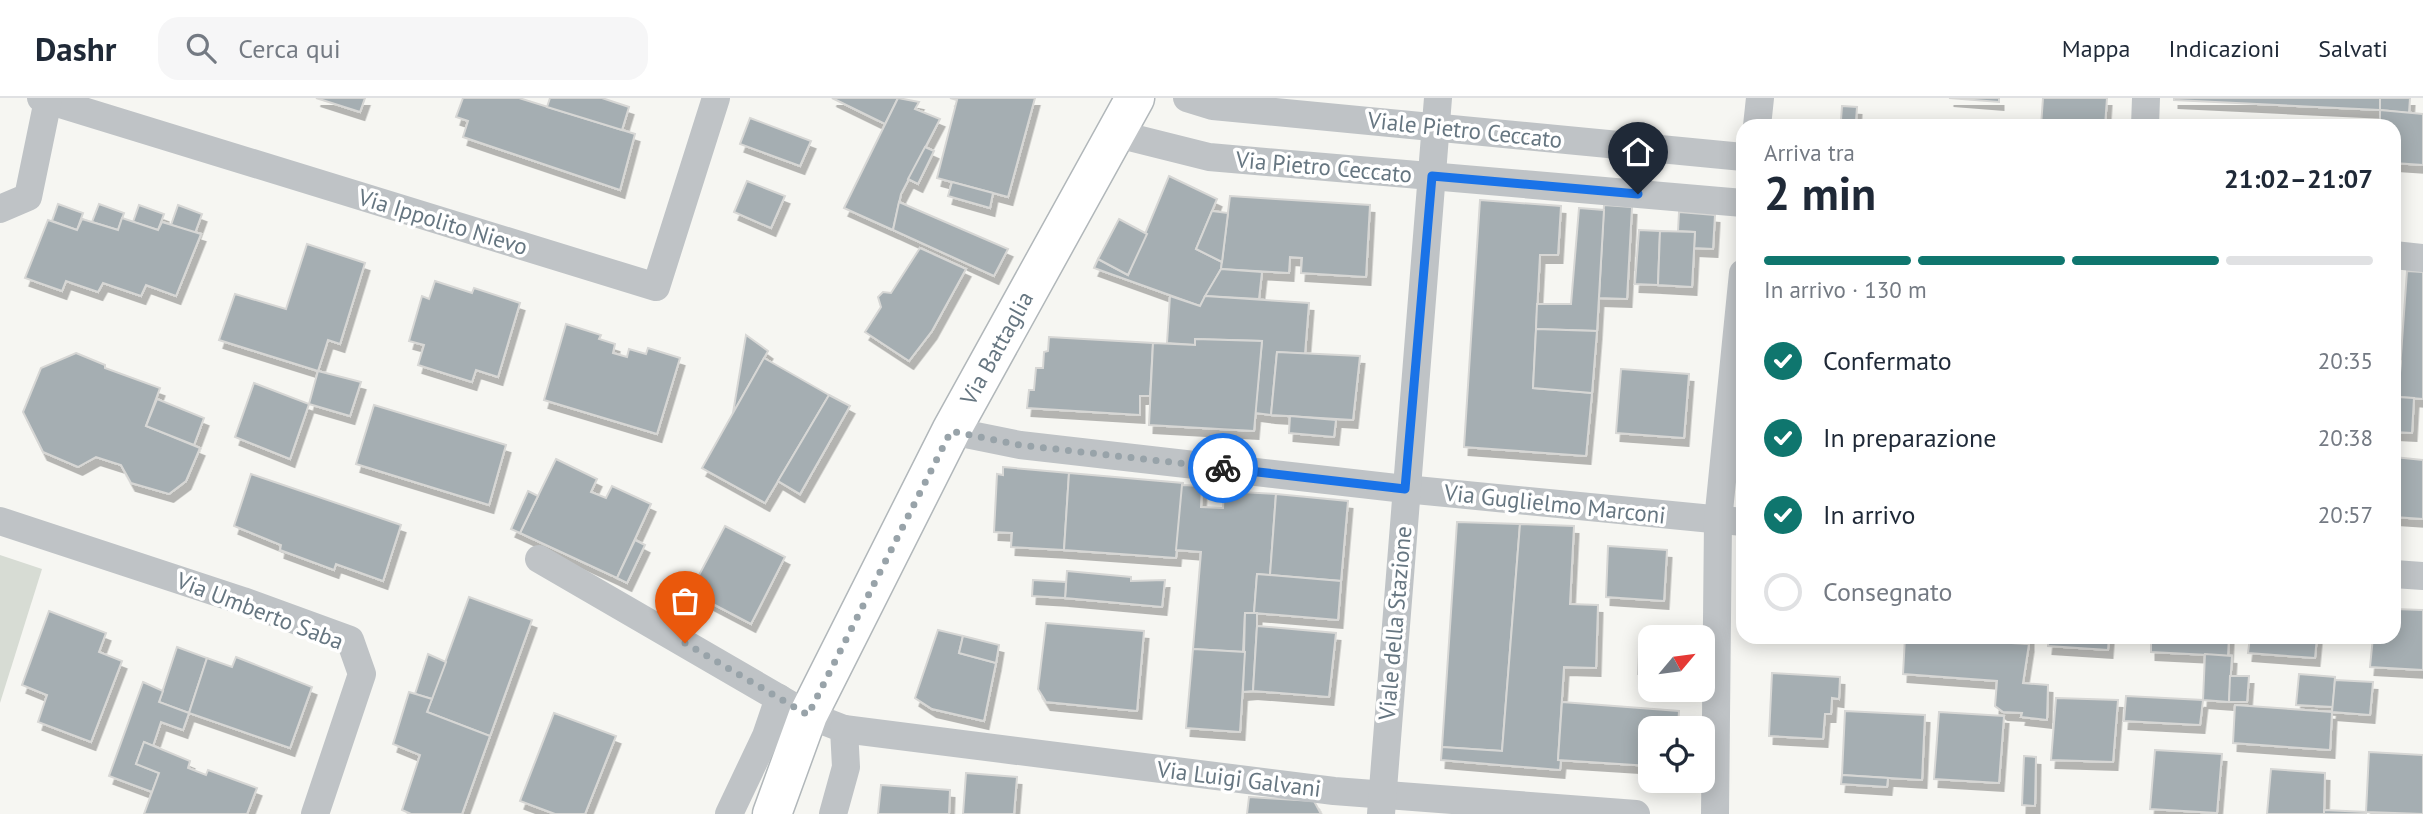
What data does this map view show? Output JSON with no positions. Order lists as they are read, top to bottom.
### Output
{
  "streets": {
    "main road": ["Via Battaglia"],
    "street": [
      "Viale Pietro Ceccato",
      "Via Pietro Ceccato",
      "Via Ippolito Nievo",
      "Via Guglielmo Marconi",
      "Via Umberto Saba",
      "Viale della Stazione",
      "Via Luigi Galvani"
    ]
  },
  "crossings": [
    ["Viale Pietro Ceccato", "Viale della Stazione"],
    ["Via Pietro Ceccato", "Via Battaglia"],
    ["Via Pietro Ceccato", "Viale della Stazione"],
    ["Via Battaglia", "Via Guglielmo Marconi"],
    ["Via Battaglia", "Via Luigi Galvani"],
    ["Via Guglielmo Marconi", "Viale della Stazione"],
    ["Viale della Stazione", "Via Luigi Galvani"]
  ],
  "north": "top right",
  "page": {
    "header": "Dashr",
    "search": "Cerca qui",
    "nav": ["Mappa", "Indicazioni", "Salvati"],
    "heading": ["2 min", "Arriva tra", "21:02–21:07"],
    "bar": "In arrivo · 130 m",
    "list": [
      ["Confermato", "20:35"],
      ["In preparazione", "20:38"],
      ["In arrivo", "20:57"],
      "Consegnato"
    ]
  }
}
